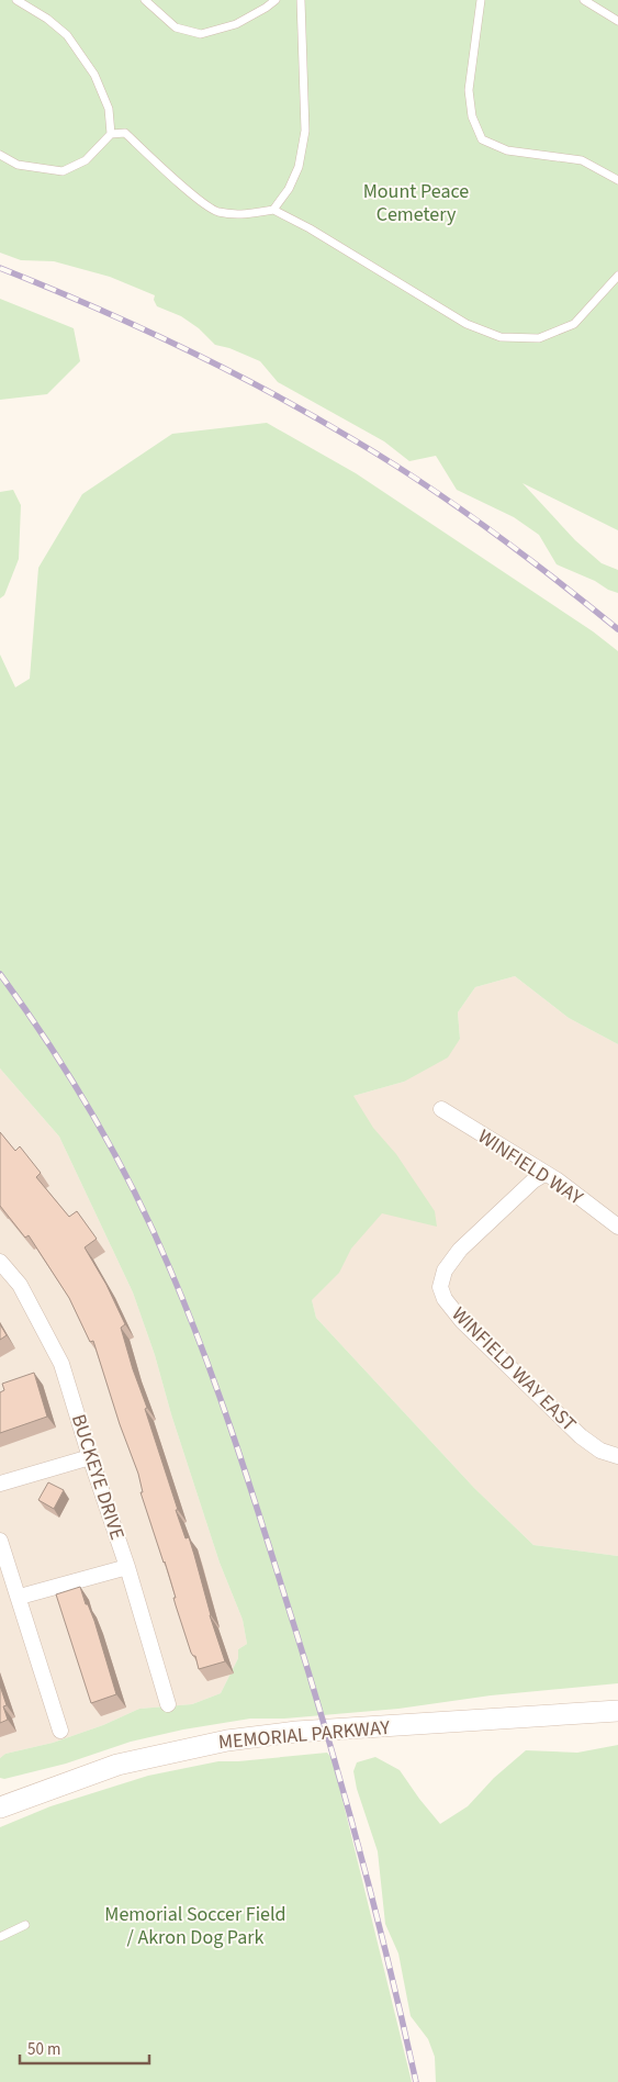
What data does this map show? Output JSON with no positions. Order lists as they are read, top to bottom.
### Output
{
  "streets": {
    "main road": ["MEMORIAL PARKWAY"],
    "street": ["WINFIELD WAY", "WINFIELD WAY EAST", "BUCKEYE DRIVE"]
  },
  "crossings": [
    ["WINFIELD WAY", "WINFIELD WAY EAST"]
  ],
  "parks": ["Mount Peace Cemetery", "Memorial Soccer Field / Akron Dog Park"],
  "scale_bar": "50 m"
}
